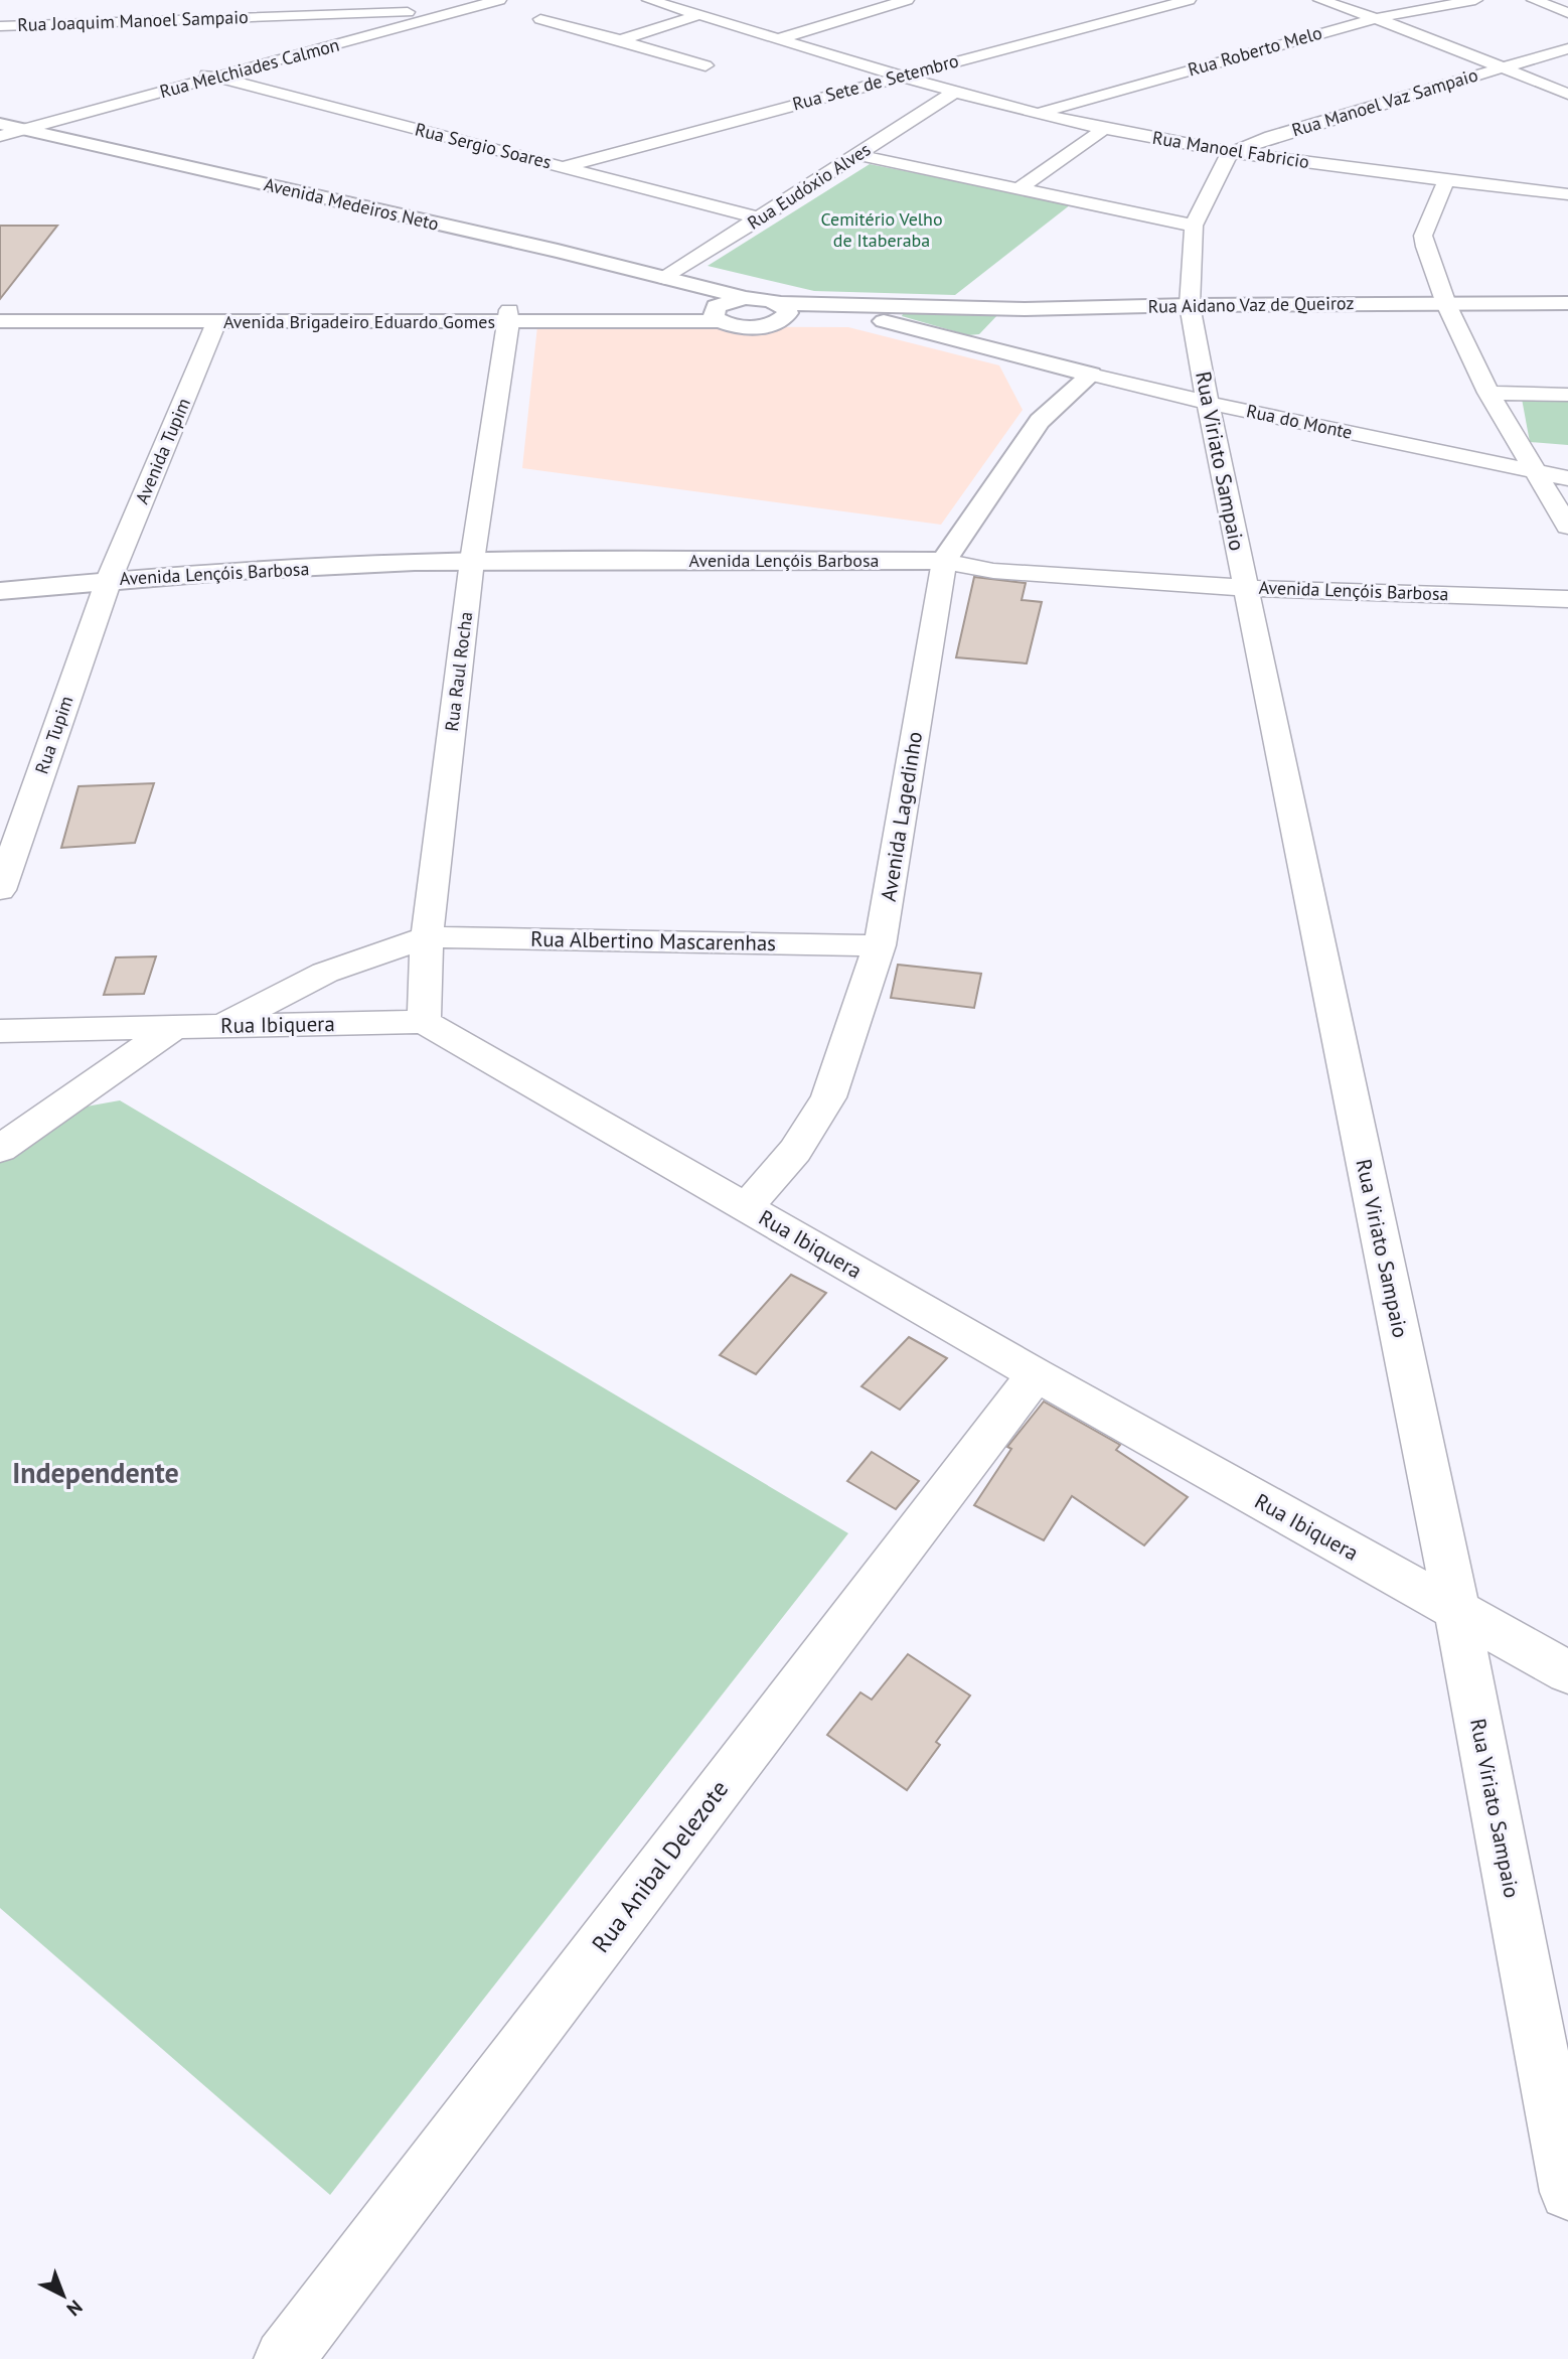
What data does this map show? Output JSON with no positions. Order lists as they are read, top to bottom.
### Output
{
  "streets": {
    "street": [
      "Rua Joaquim Manoel Sampaio",
      "Rua Roberto Melo",
      "Rua Melchiades Calmon",
      "Rua Sete de Setembro",
      "Rua Manoel Vaz Sampaio",
      "Rua Sergio Soares",
      "Rua Manoel Fabricio",
      "Rua Eudóxio Alves",
      "Avenida Medeiros Neto",
      "Rua Aidano Vaz de Queiroz",
      "Avenida Brigadeiro Eduardo Gomes",
      "Rua do Monte",
      "Avenida Tupim",
      "Rua Viriato Sampaio",
      "Avenida Lençóis Barbosa",
      "Rua Raul Rocha",
      "Rua Tupim",
      "Avenida Lagedinho",
      "Rua Albertino Mascarenhas",
      "Rua Ibiquera",
      "Rua Anibal Delezote"
    ]
  },
  "crossings": [
    ["Rua Joaquim Manoel Sampaio", "Rua Melchiades Calmon"],
    ["Rua Roberto Melo", "Rua Manoel Fabricio"],
    ["Rua Melchiades Calmon", "Rua Sergio Soares"],
    ["Rua Melchiades Calmon", "Avenida Medeiros Neto"],
    ["Rua Sete de Setembro", "Rua Sergio Soares"],
    ["Rua Sete de Setembro", "Rua Manoel Fabricio"],
    ["Rua Manoel Vaz Sampaio", "Rua Manoel Fabricio"],
    ["Rua Sergio Soares", "Rua Eudóxio Alves"],
    ["Rua Manoel Fabricio", "Rua Eudóxio Alves"],
    ["Rua Eudóxio Alves", "Avenida Medeiros Neto"],
    ["Avenida Medeiros Neto", "Avenida Brigadeiro Eduardo Gomes"],
    ["Rua Aidano Vaz de Queiroz", "Rua do Monte"],
    ["Rua Aidano Vaz de Queiroz", "Rua Viriato Sampaio"],
    ["Avenida Brigadeiro Eduardo Gomes", "Avenida Tupim"],
    ["Avenida Brigadeiro Eduardo Gomes", "Rua Raul Rocha"],
    ["Rua do Monte", "Rua Viriato Sampaio"],
    ["Rua do Monte", "Avenida Lagedinho"],
    ["Avenida Tupim", "Avenida Lençóis Barbosa"],
    ["Avenida Tupim", "Rua Tupim"],
    ["Rua Viriato Sampaio", "Avenida Lençóis Barbosa"],
    ["Rua Viriato Sampaio", "Rua Ibiquera"],
    ["Avenida Lençóis Barbosa", "Rua Raul Rocha"],
    ["Avenida Lençóis Barbosa", "Rua Tupim"],
    ["Avenida Lençóis Barbosa", "Avenida Lagedinho"],
    ["Rua Raul Rocha", "Rua Albertino Mascarenhas"],
    ["Rua Raul Rocha", "Rua Ibiquera"],
    ["Avenida Lagedinho", "Rua Albertino Mascarenhas"],
    ["Avenida Lagedinho", "Rua Ibiquera"],
    ["Rua Ibiquera", "Rua Anibal Delezote"]
  ],
  "districts": ["Independente"],
  "parks": ["Cemitério Velho de Itaberaba"],
  "north": "bottom right"
}
